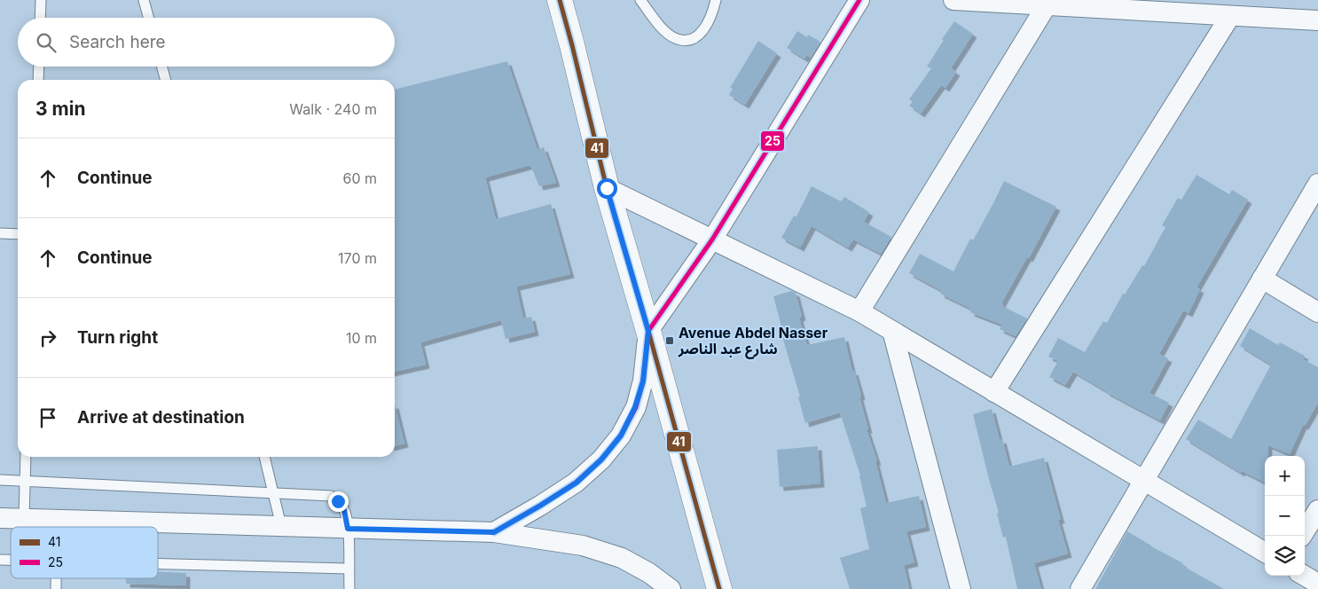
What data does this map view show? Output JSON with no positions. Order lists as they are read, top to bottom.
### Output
{
  "places": {
    "transit": ["Avenue Abdel Nasser شارع عبد الناصر"]
  },
  "lines": ["transit line 41", "transit line 25"],
  "legend": ["41", "25"],
  "page": {
    "search": "Search here",
    "heading": ["3 min", "Walk · 240 m"],
    "list": [
      ["Continue", "60 m"],
      ["Continue", "170 m"],
      ["Turn right", "10 m"],
      "Arrive at destination"
    ],
    "map_buttons": ["+", "−"]
  }
}
